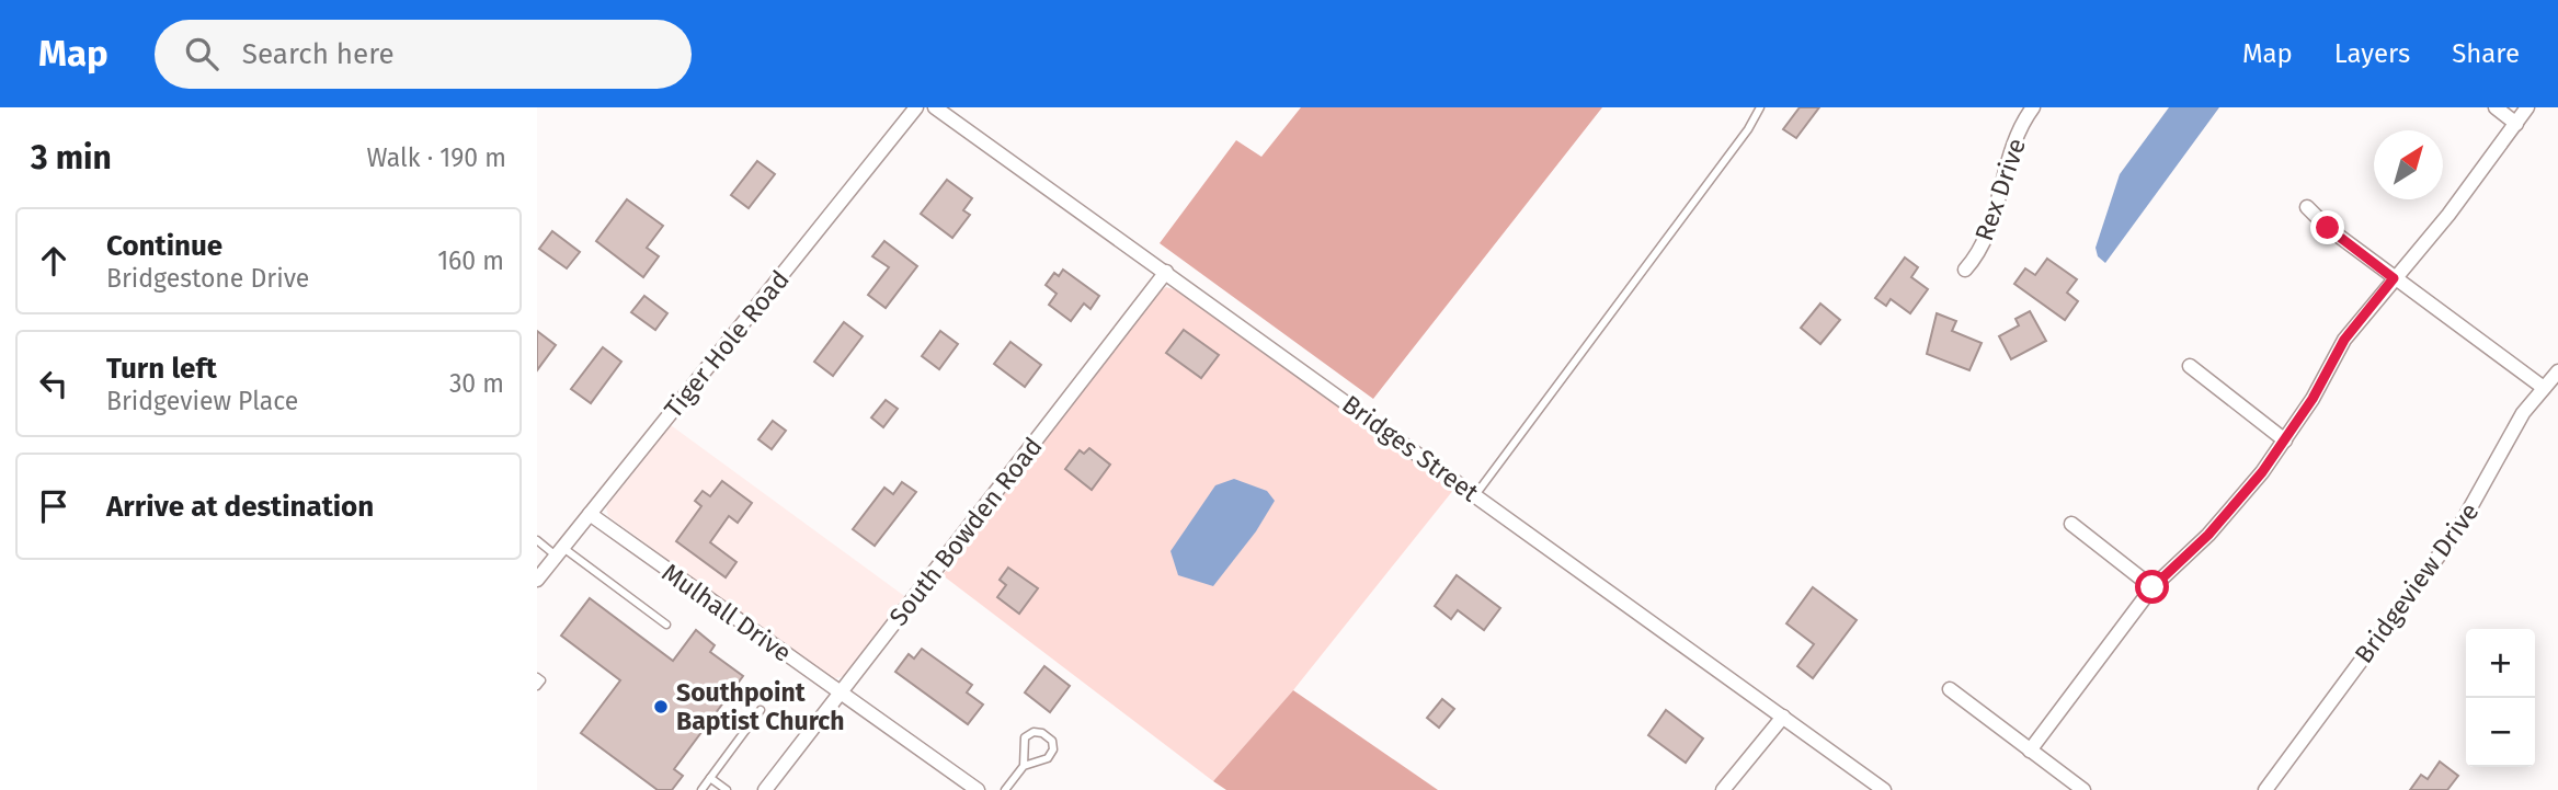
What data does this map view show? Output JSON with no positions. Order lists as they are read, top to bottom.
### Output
{
  "streets": {
    "street": [
      "Rex Drive",
      "Tiger Hole Road",
      "Bridges Street",
      "South Bowden Road",
      "Bridgeview Drive",
      "Mulhall Drive"
    ]
  },
  "crossings": [
    ["Tiger Hole Road", "Mulhall Drive"],
    ["Bridges Street", "South Bowden Road"],
    ["South Bowden Road", "Mulhall Drive"]
  ],
  "places": ["Southpoint Baptist Church"],
  "north": "top right",
  "page": {
    "header": "Map",
    "search": "Search here",
    "nav": ["Map", "Layers", "Share"],
    "heading": ["3 min", "Walk · 190 m"],
    "list": [
      ["Continue", "Bridgestone Drive", "160 m"],
      ["Turn left", "Bridgeview Place", "30 m"],
      "Arrive at destination"
    ],
    "map_buttons": ["+", "−"]
  }
}
